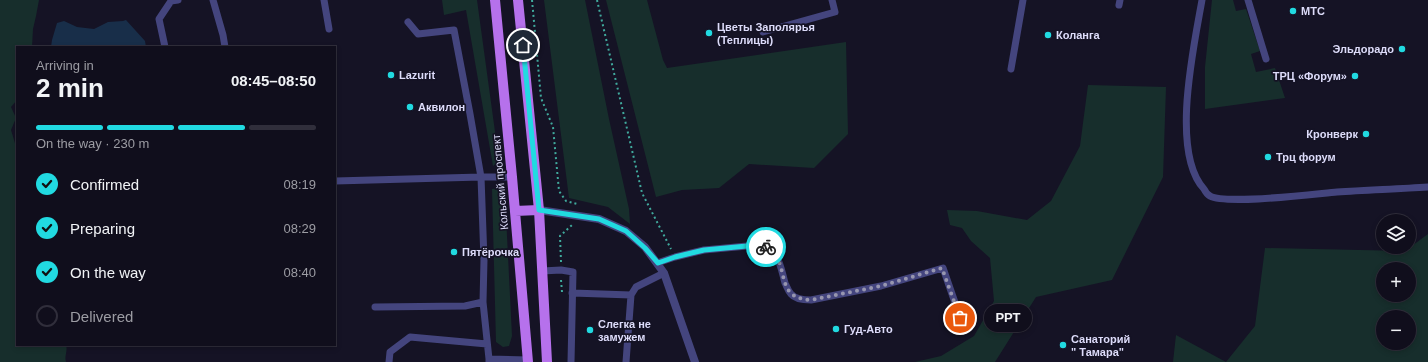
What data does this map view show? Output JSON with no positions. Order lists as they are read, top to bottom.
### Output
{
  "streets": {
    "main road": ["Кольский проспект"]
  },
  "places": [
    "МТС",
    "Цветы Заполярья (Теплицы)",
    "Коланга",
    "Эльдорадо",
    "Lazurit",
    "ТРЦ «Форум»",
    "Аквилон",
    "Кронверк",
    "Трц форум",
    "Пятёрочка",
    "РРТ",
    "Гуд-Авто",
    "Слегка не замужем",
    "Санаторий \" Тамара\""
  ],
  "page": {
    "heading": ["2 min", "Arriving in", "08:45–08:50"],
    "bar": "On the way · 230 m",
    "list": [
      ["Confirmed", "08:19"],
      ["Preparing", "08:29"],
      ["On the way", "08:40"],
      "Delivered"
    ],
    "map_buttons": ["+", "−"],
    "bubble": "РРТ"
  }
}
